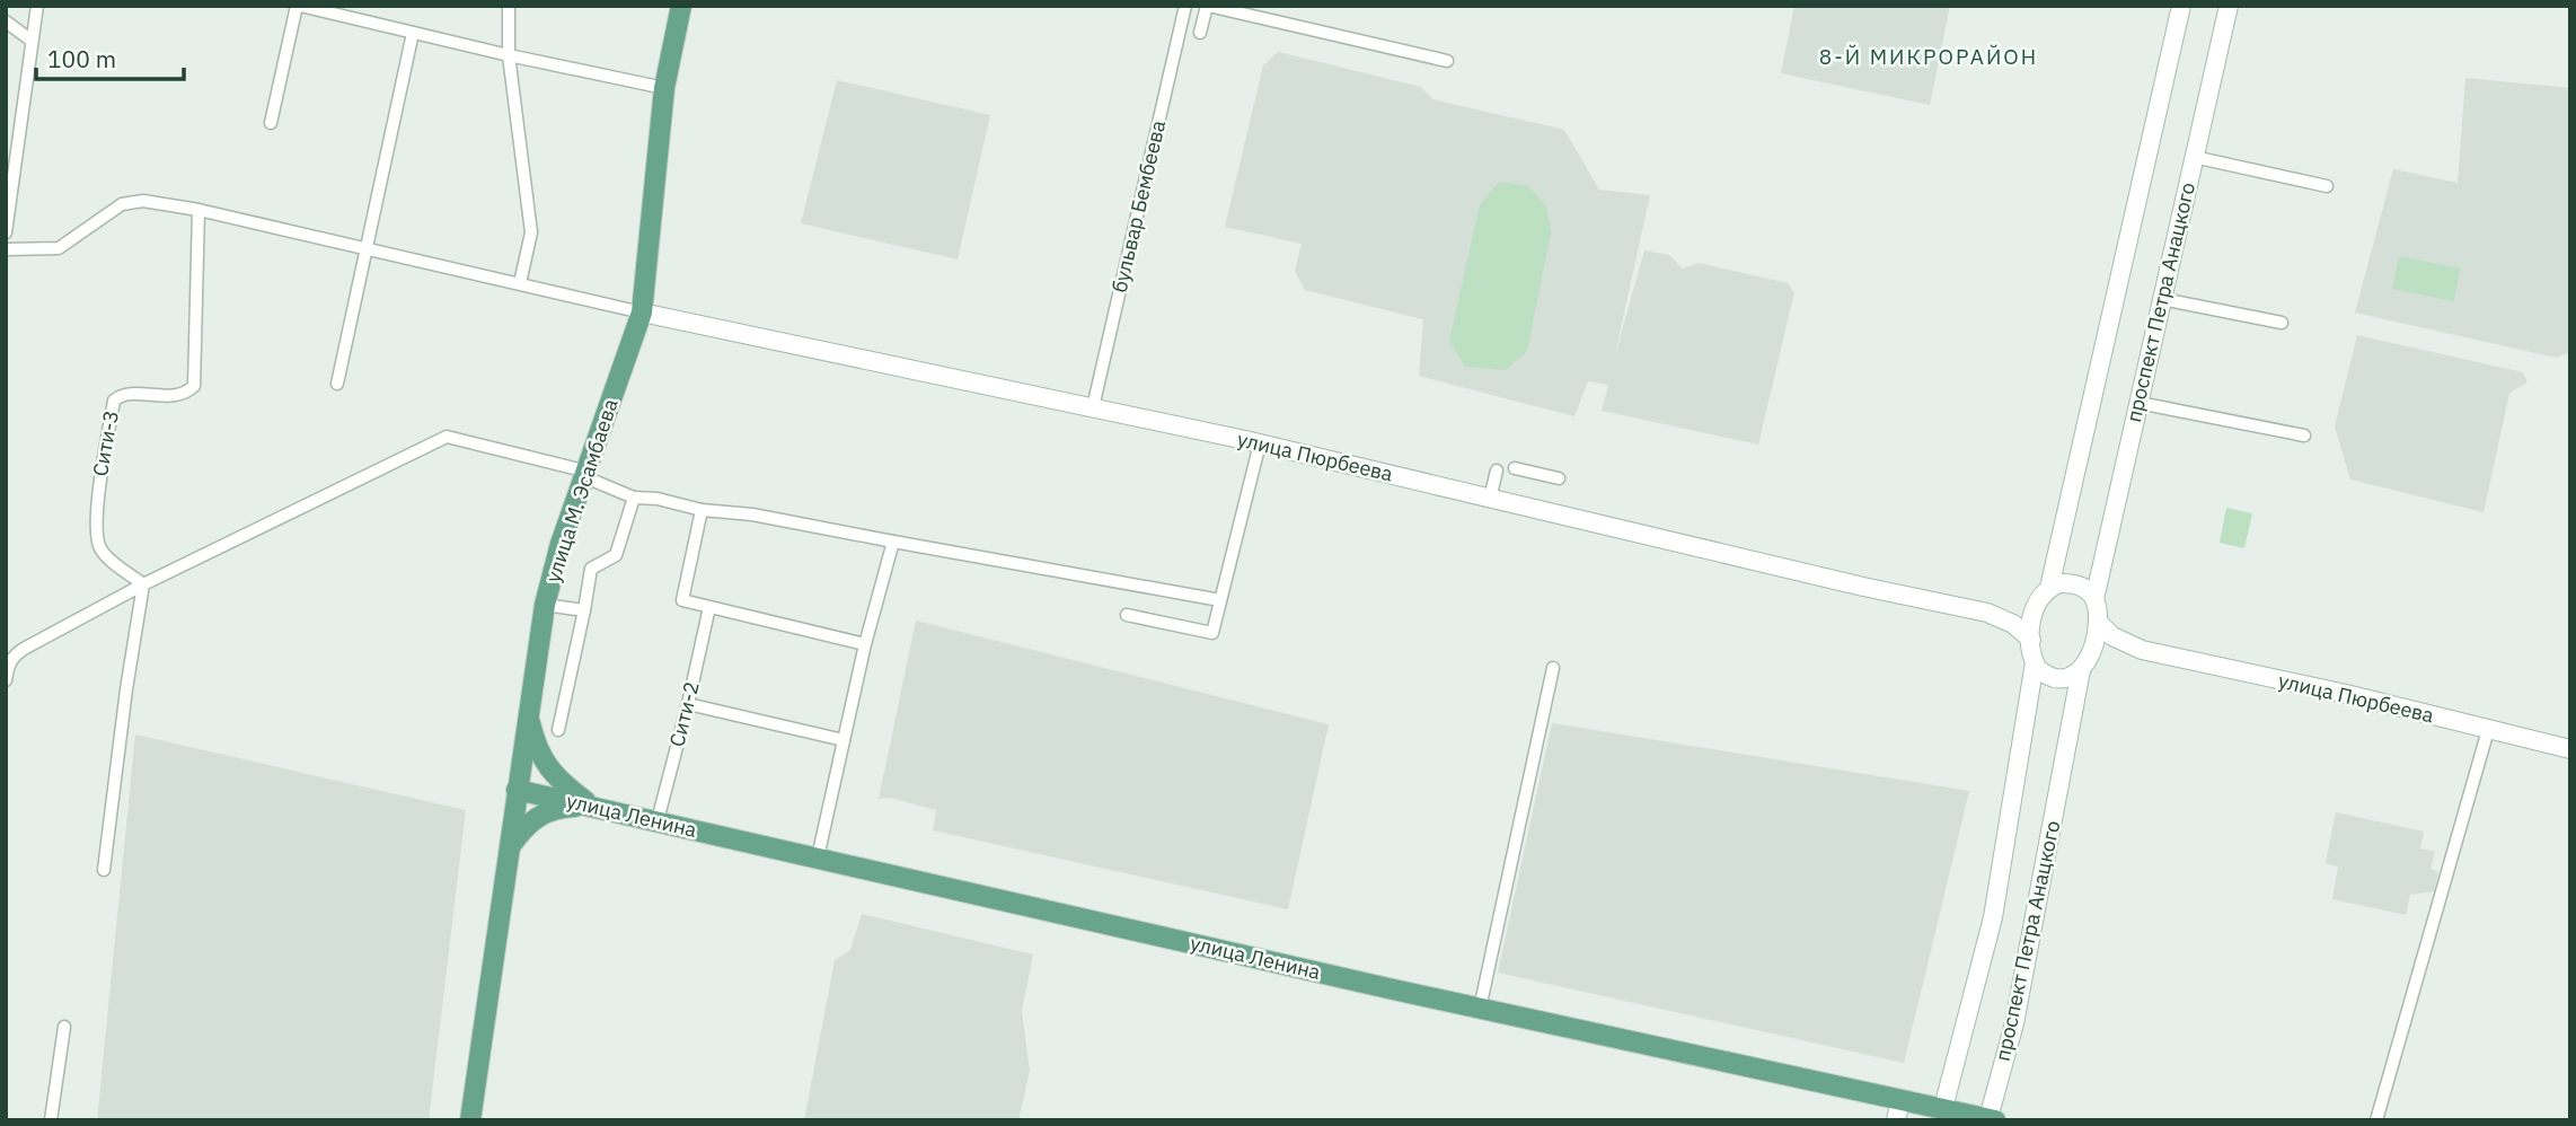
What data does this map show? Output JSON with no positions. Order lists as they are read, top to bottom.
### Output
{
  "streets": {
    "main road": [
      "проспект Петра Анацкого",
      "улица Пюрбеева",
      "улица М. Эсамбаева",
      "улица Ленина"
    ],
    "street": ["бульвар Бембеева", "Сити-3", "Сити-2"]
  },
  "crossings": [
    ["бульвар Бембеева", "улица Пюрбеева"],
    ["проспект Петра Анацкого", "улица Ленина"],
    ["улица Пюрбеева", "улица М. Эсамбаева"],
    ["улица М. Эсамбаева", "улица Ленина"],
    ["Сити-2", "улица Ленина"]
  ],
  "districts": ["8-Й МИКРОРАЙОН"],
  "scale_bar": "100 m"
}
